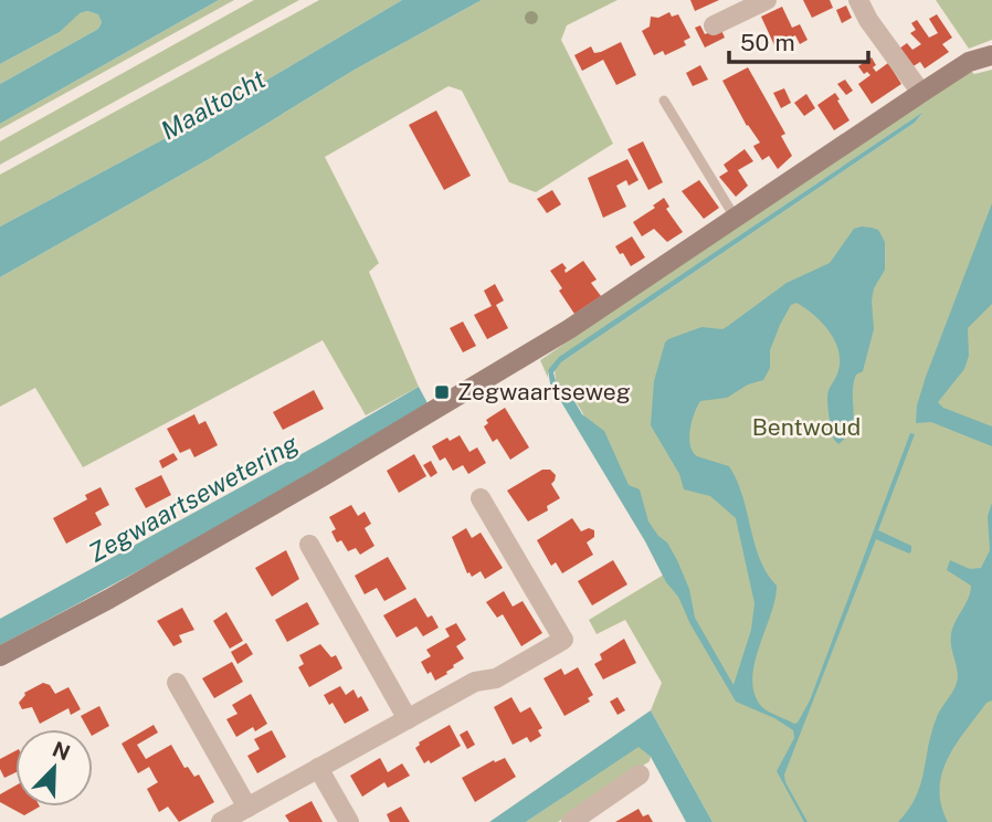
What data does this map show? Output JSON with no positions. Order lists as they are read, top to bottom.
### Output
{
  "water": ["Maaltocht", "Zegwaartsewetering"],
  "parks": ["Bentwoud"],
  "places": {
    "transit": ["Zegwaartseweg"]
  },
  "scale_bar": "50 m",
  "north": "top right"
}
